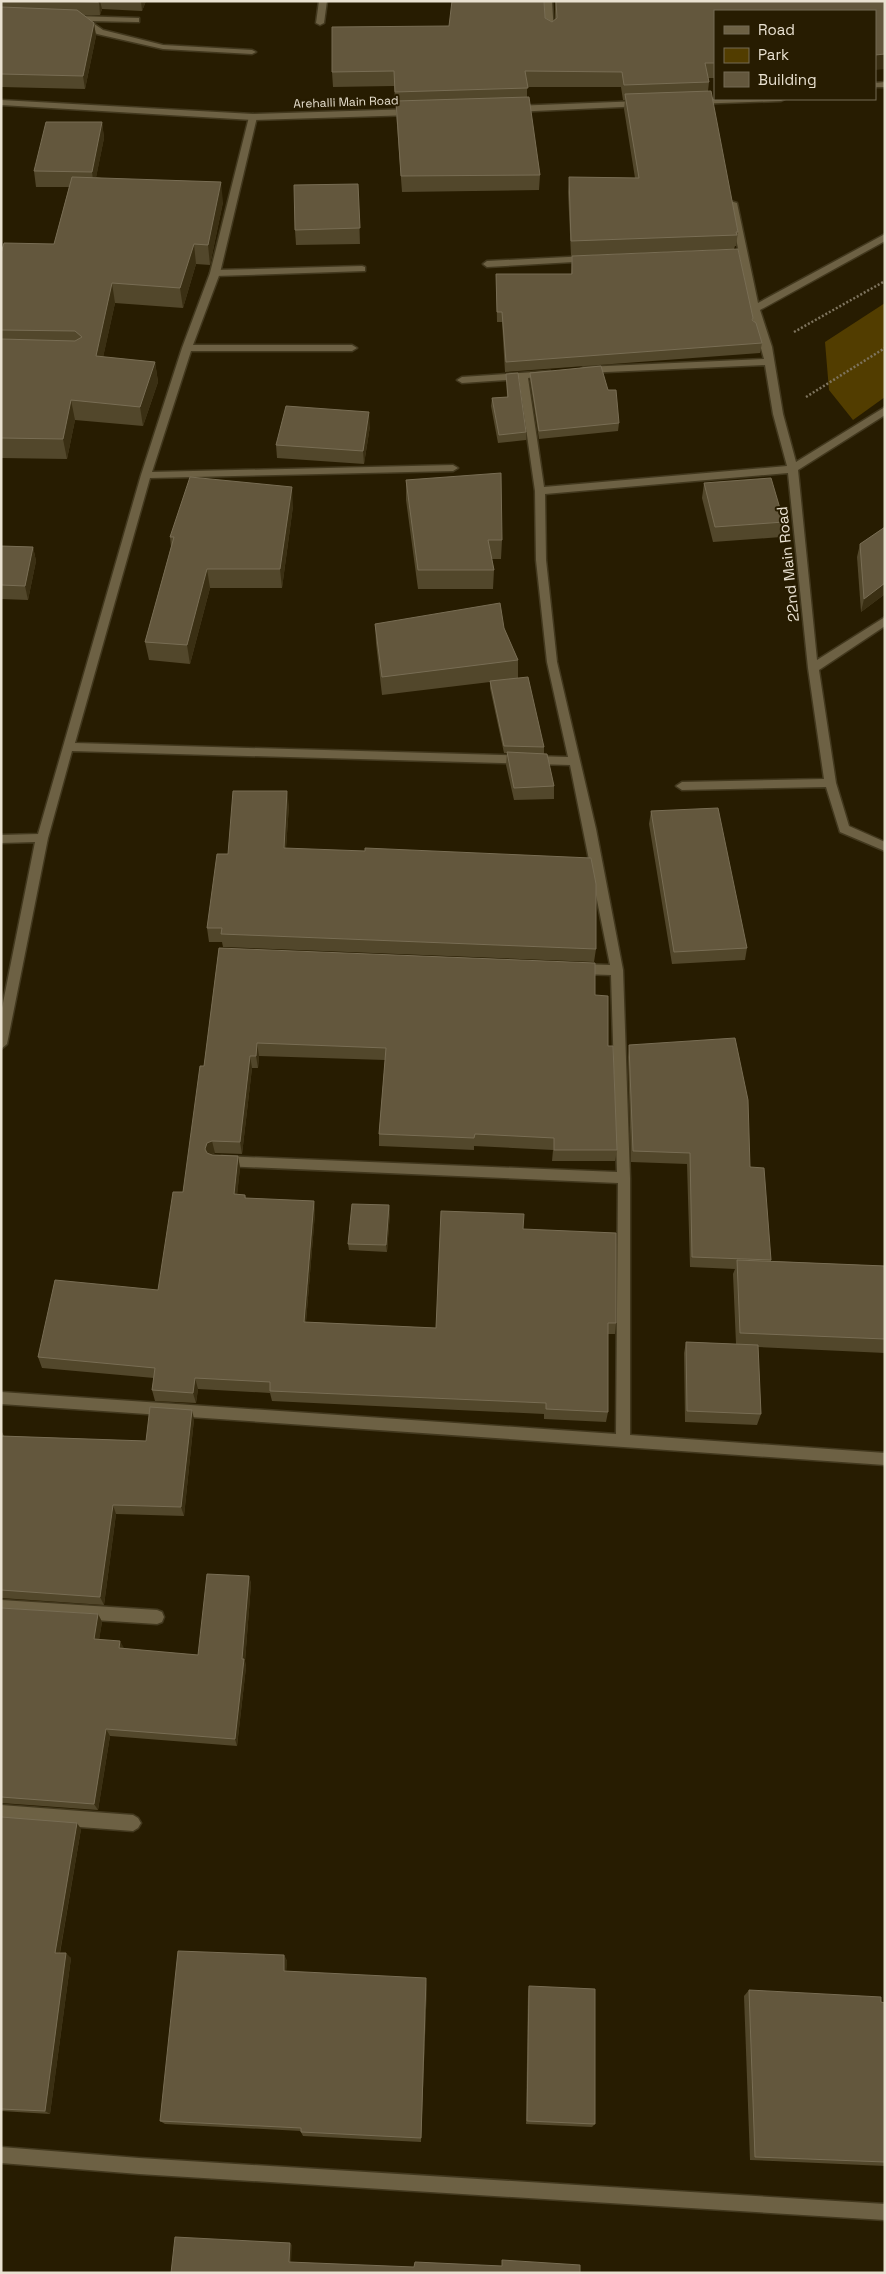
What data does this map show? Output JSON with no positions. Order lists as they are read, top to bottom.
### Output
{
  "streets": {
    "street": ["Arehalli Main Road", "22nd Main Road"]
  },
  "legend": ["Road", "Park", "Building"]
}
